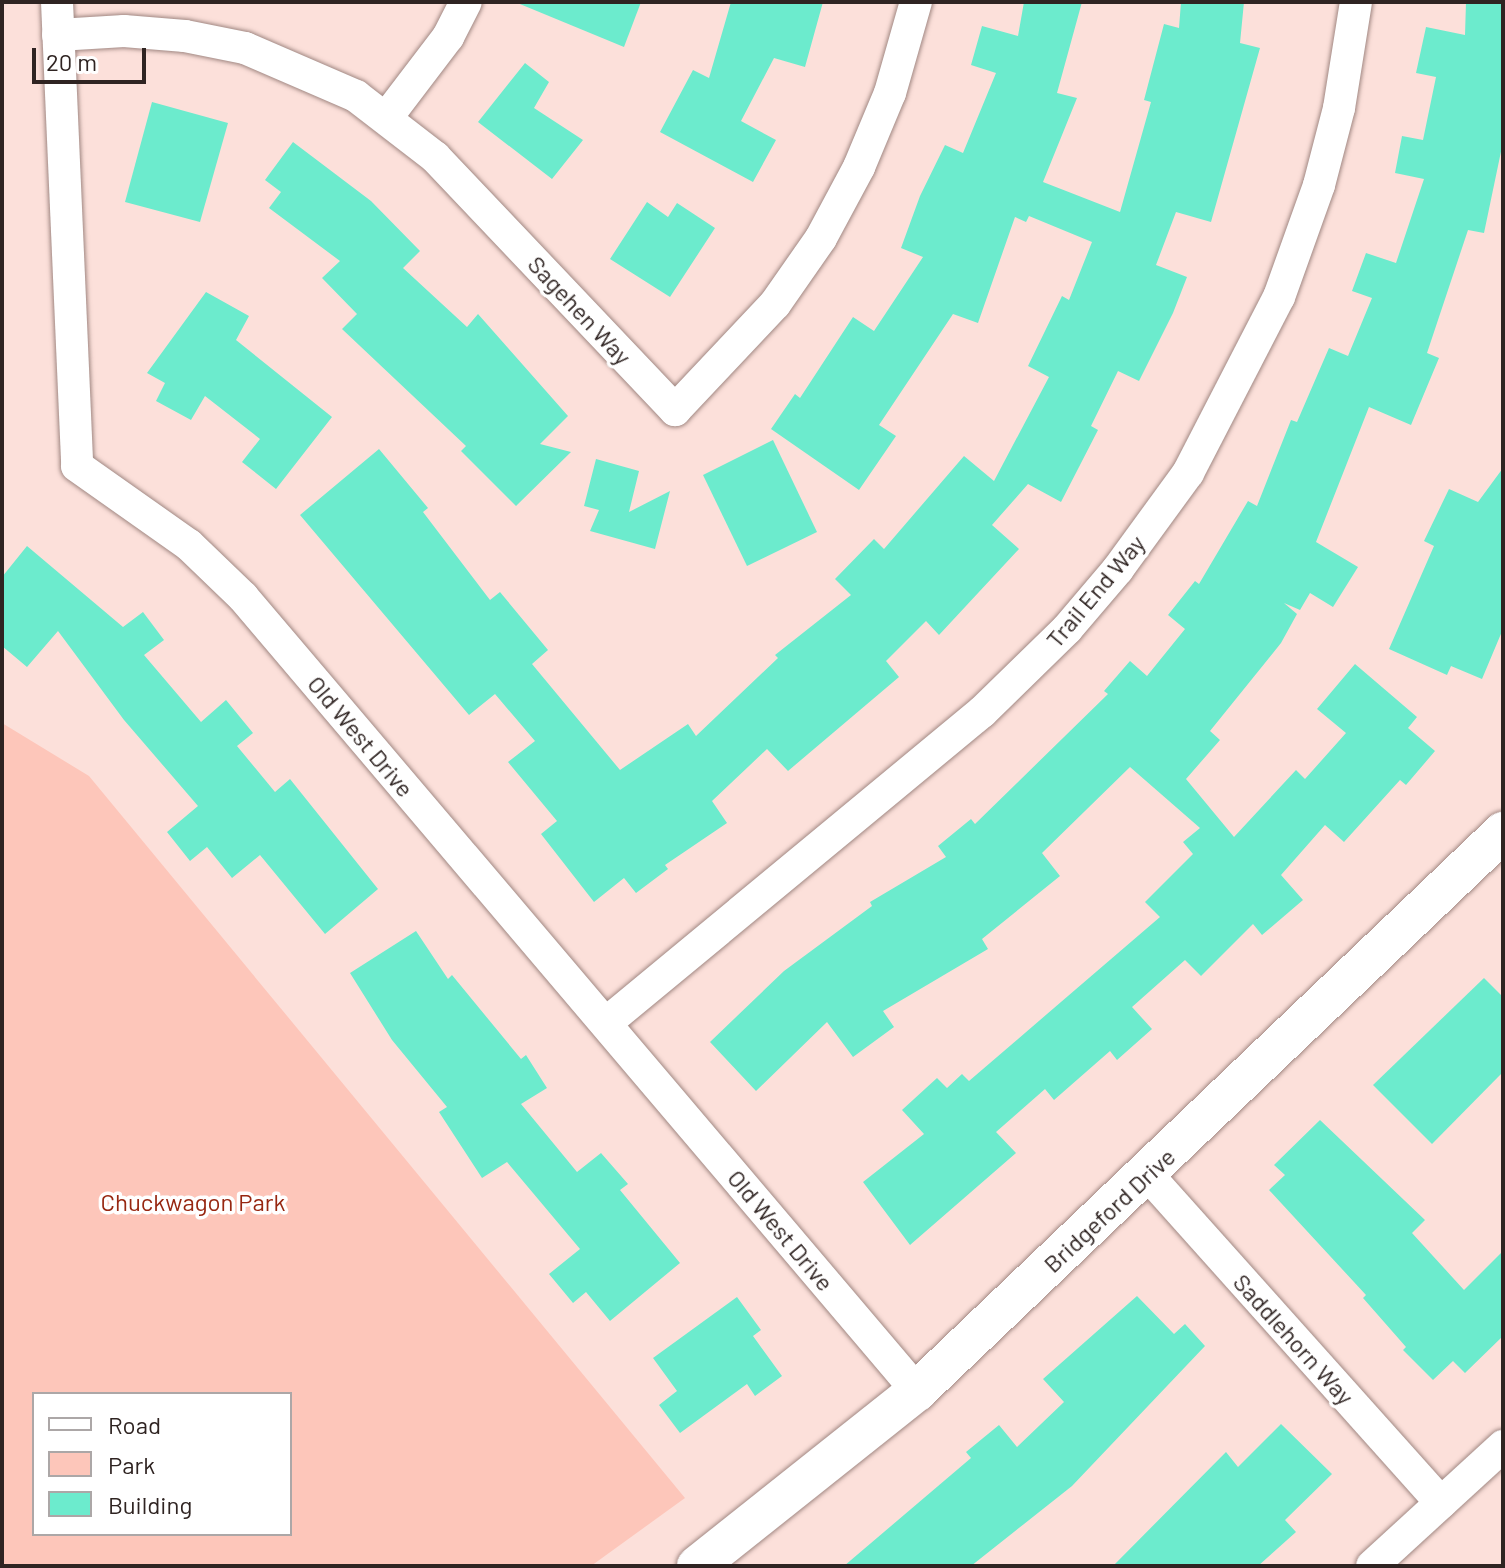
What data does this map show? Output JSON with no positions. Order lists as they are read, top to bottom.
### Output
{
  "streets": {
    "street": [
      "Sagehen Way",
      "Trail End Way",
      "Old West Drive",
      "Bridgeford Drive",
      "Saddlehorn Way"
    ]
  },
  "crossings": [
    ["Sagehen Way", "Old West Drive"],
    ["Trail End Way", "Old West Drive"],
    ["Old West Drive", "Bridgeford Drive"],
    ["Bridgeford Drive", "Saddlehorn Way"]
  ],
  "parks": ["Chuckwagon Park"],
  "legend": ["Road", "Park", "Building"],
  "scale_bar": "20 m"
}
